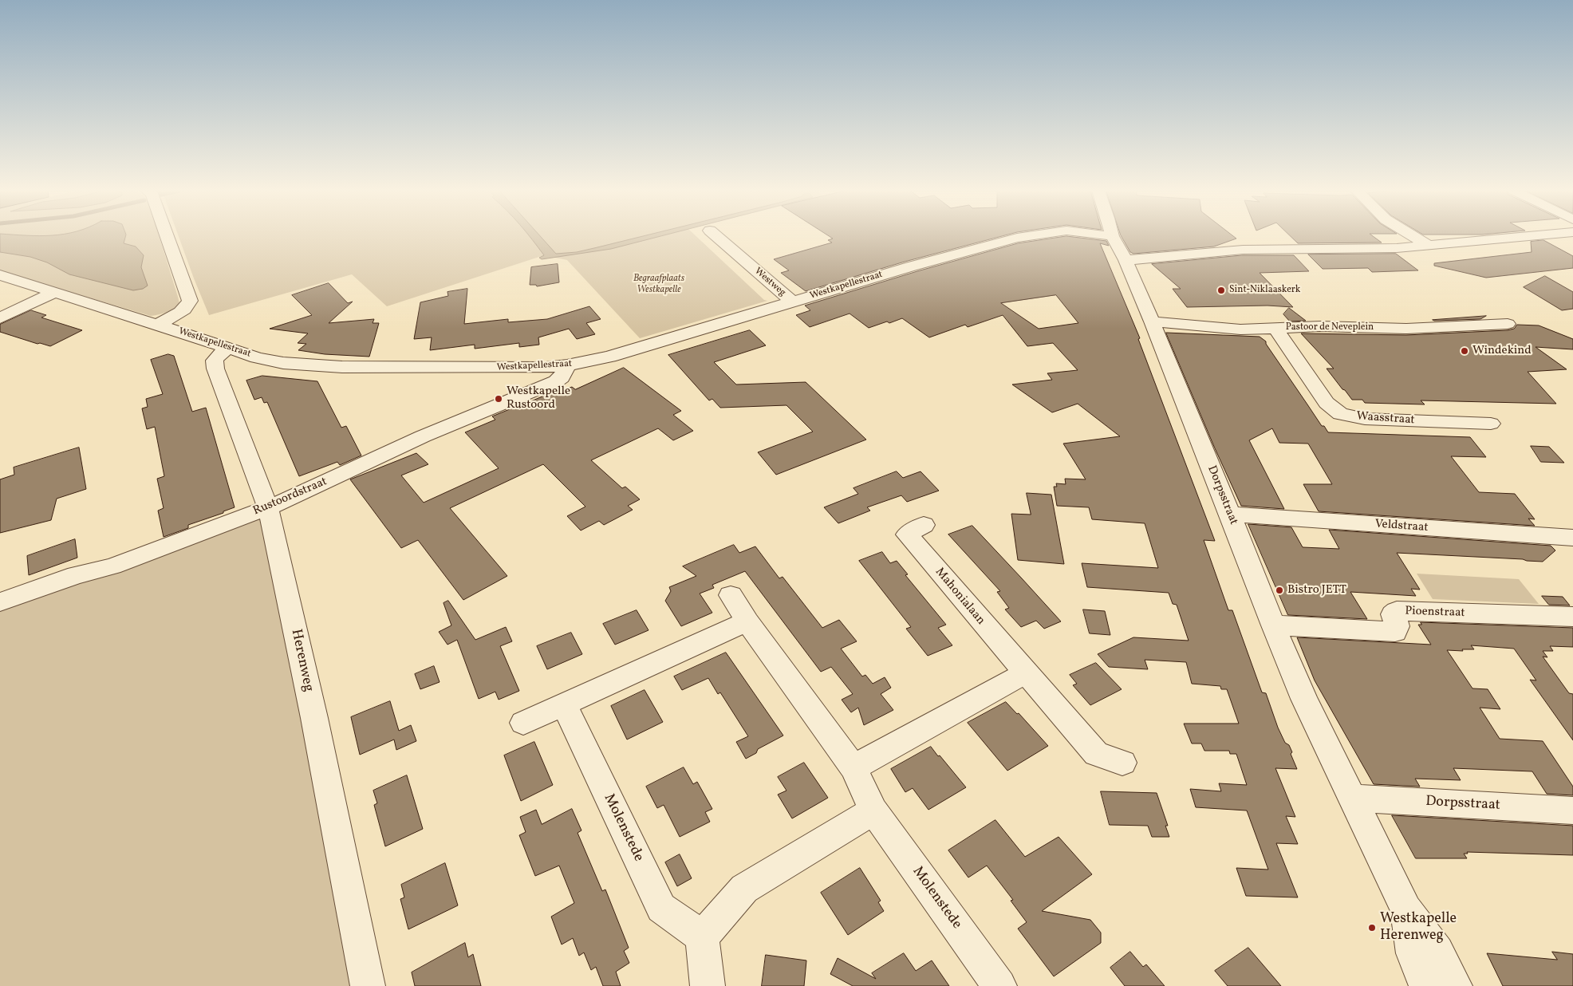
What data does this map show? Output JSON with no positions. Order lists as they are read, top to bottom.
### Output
{
  "streets": {
    "street": [
      "Westweg",
      "Westkapellestraat",
      "Pastoor de Neveplein",
      "Waasstraat",
      "Dorpsstraat",
      "Rustoordstraat",
      "Veldstraat",
      "Mahonialaan",
      "Pioenstraat",
      "Herenweg",
      "Molenstede"
    ]
  },
  "crossings": [
    ["Westweg", "Westkapellestraat"],
    ["Westkapellestraat", "Rustoordstraat"],
    ["Westkapellestraat", "Herenweg"],
    ["Pastoor de Neveplein", "Waasstraat"],
    ["Pastoor de Neveplein", "Dorpsstraat"],
    ["Dorpsstraat", "Veldstraat"],
    ["Dorpsstraat", "Pioenstraat"],
    ["Rustoordstraat", "Herenweg"]
  ],
  "parks": ["Begraafplaats Westkapelle"],
  "places": [
    "Sint-Niklaaskerk",
    "Windekind",
    "Westkapelle Rustoord",
    "Bistro JETT",
    "Westkapelle Herenweg"
  ]
}
